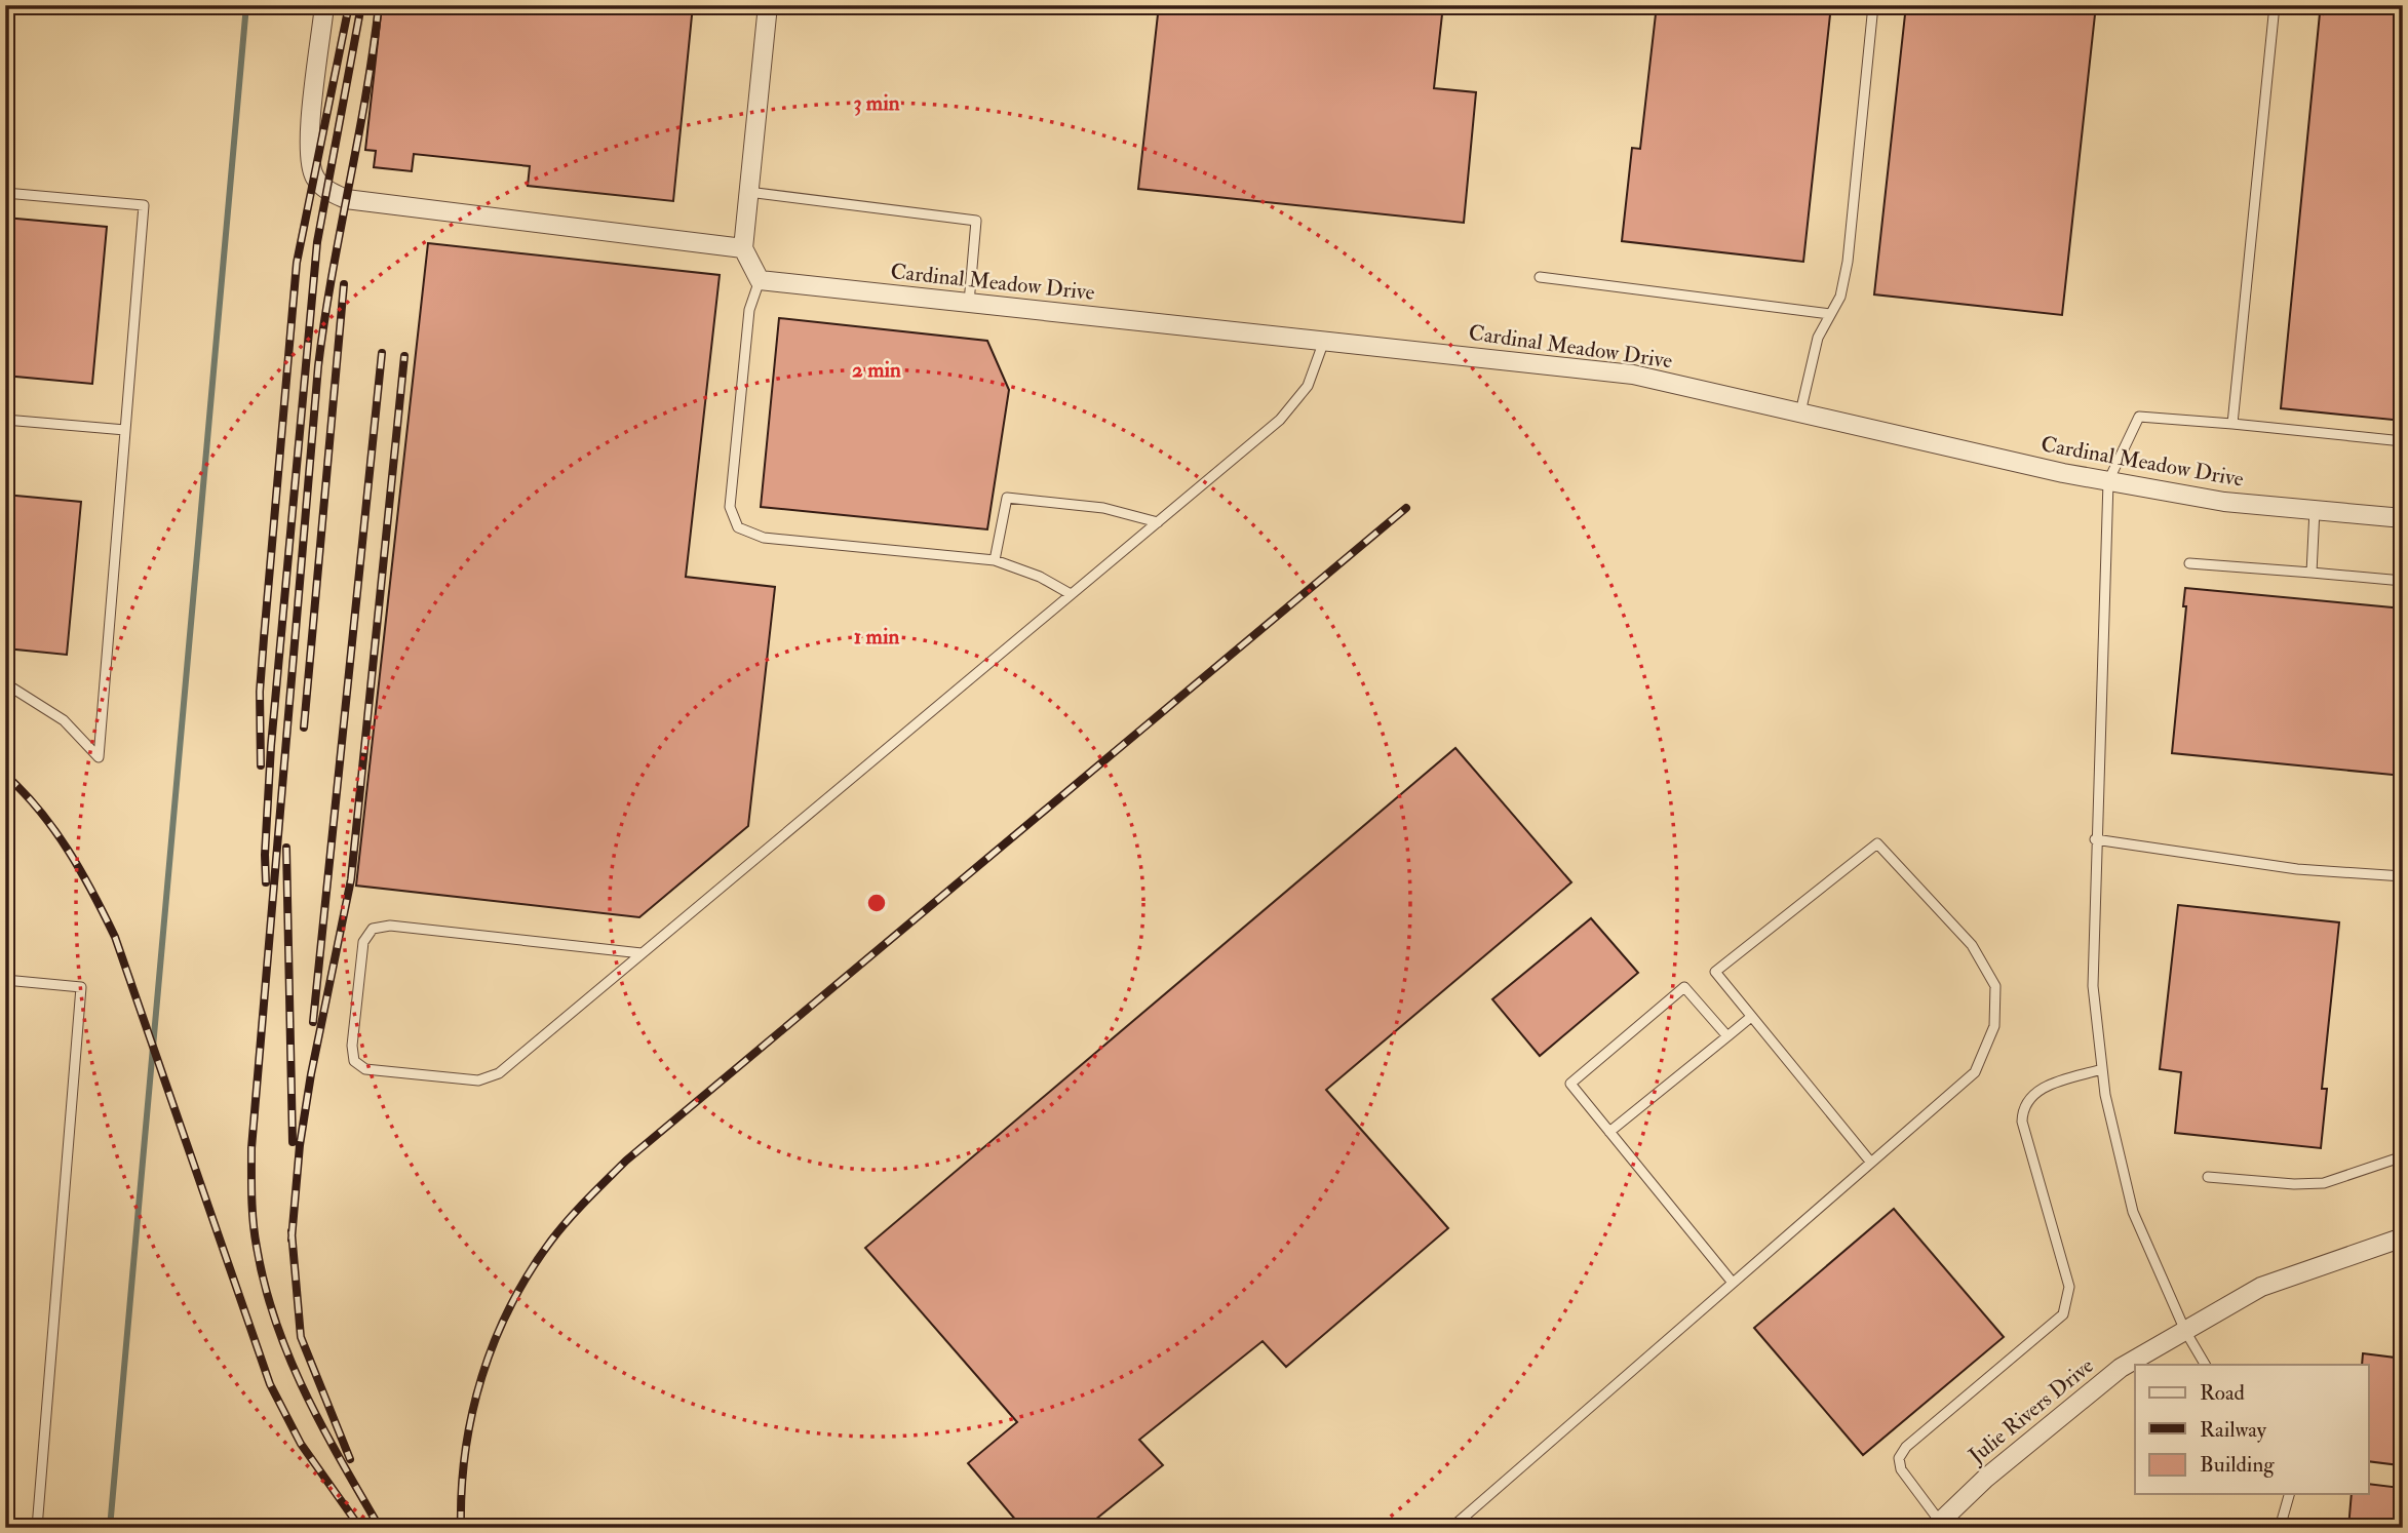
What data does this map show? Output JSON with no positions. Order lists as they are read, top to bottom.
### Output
{
  "streets": {
    "street": ["Cardinal Meadow Drive", "Julie Rivers Drive"]
  },
  "legend": ["Road", "Railway", "Building"],
  "rings": ["3 min", "2 min", "1 min"]
}
